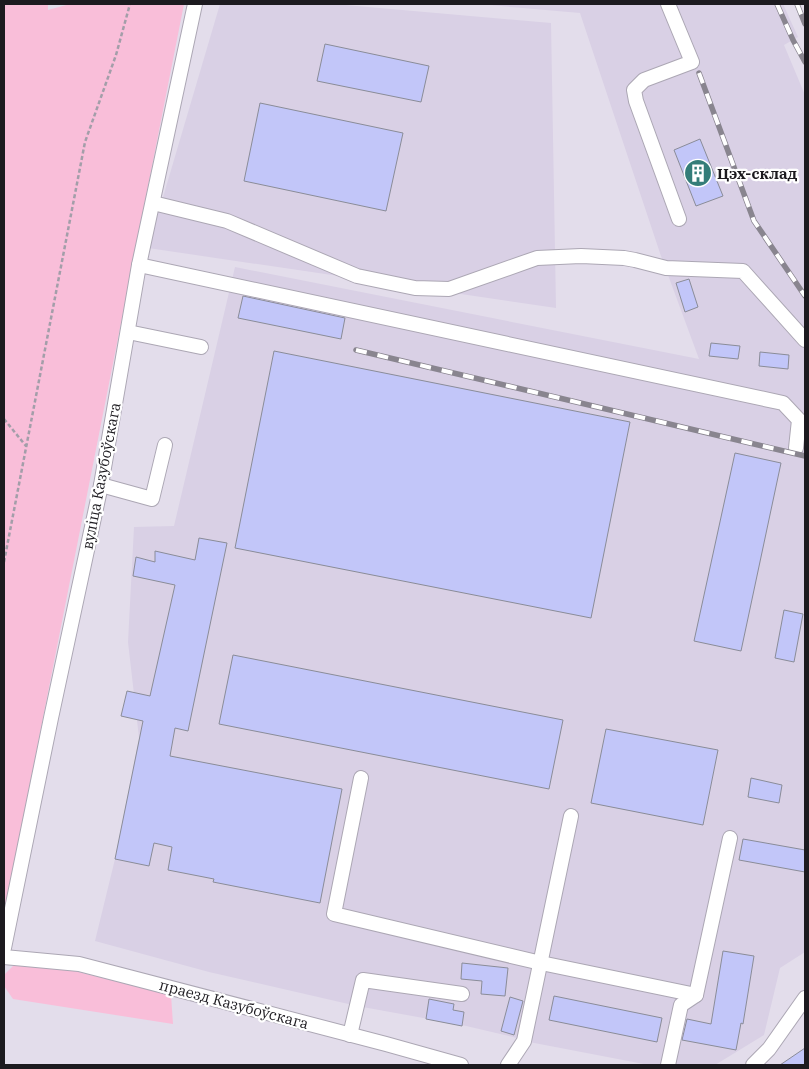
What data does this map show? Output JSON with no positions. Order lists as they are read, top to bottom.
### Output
{
  "streets": {
    "street": ["вуліца Казубоўскага", "праезд Казубоўскага"]
  },
  "places": {
    "building": ["Цэх-склад"]
  }
}
